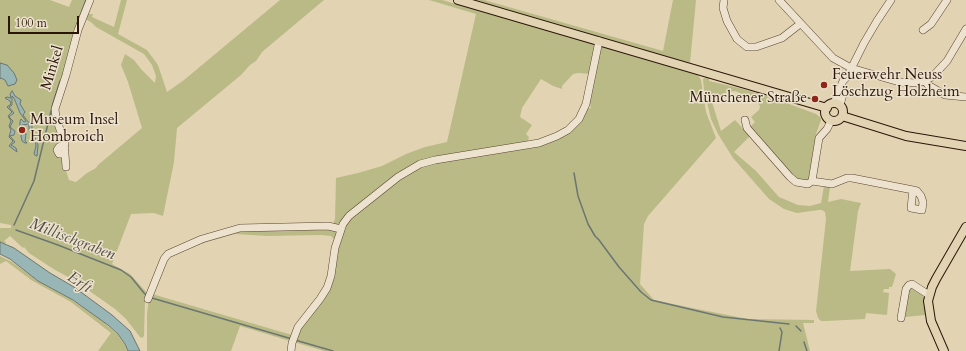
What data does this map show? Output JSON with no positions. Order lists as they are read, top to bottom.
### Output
{
  "streets": {
    "street": ["Minkel"]
  },
  "water": ["Millischgraben", "Erft"],
  "places": ["Feuerwehr Neuss Löschzug Holzheim", "Münchener Straße", "Museum Insel Hombroich"],
  "scale_bar": "100 m"
}
